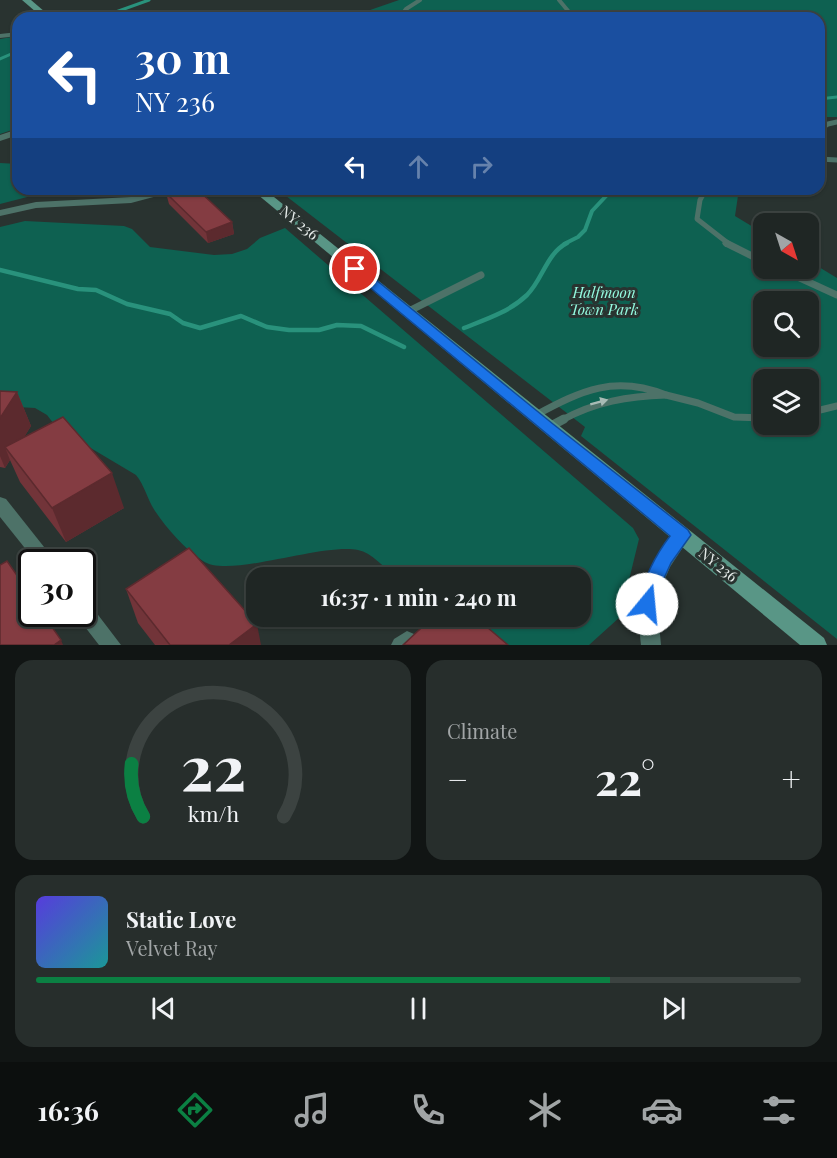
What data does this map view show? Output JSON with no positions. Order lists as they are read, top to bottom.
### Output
{
  "streets": {
    "main road": ["NY 236"]
  },
  "parks": ["Halfmoon Town Park"],
  "north": "bottom right",
  "page": {
    "turn": ["30 m", "NY 236"],
    "limit": "30",
    "trip": "16:37 · 1 min · 240 m",
    "tile": "Climate",
    "heat": ["−", "22°", "+"],
    "song": ["Static Love", "Velvet Ray"],
    "tabs": "16:36",
    "gauge": ["22", "km/h"]
  }
}
